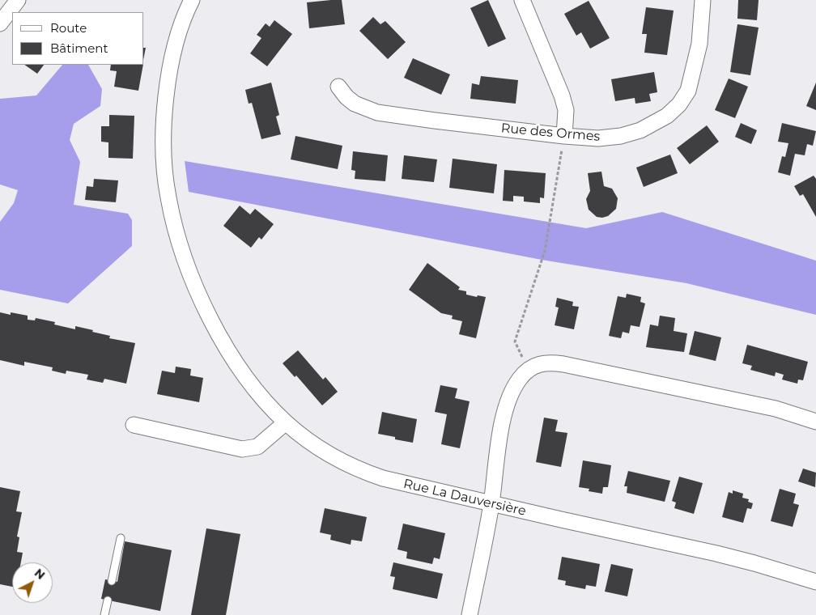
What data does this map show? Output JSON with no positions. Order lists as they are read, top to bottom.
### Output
{
  "streets": {
    "street": ["Rue des Ormes", "Rue La Dauversière"]
  },
  "legend": ["Route", "Bâtiment"],
  "north": "top right"
}
